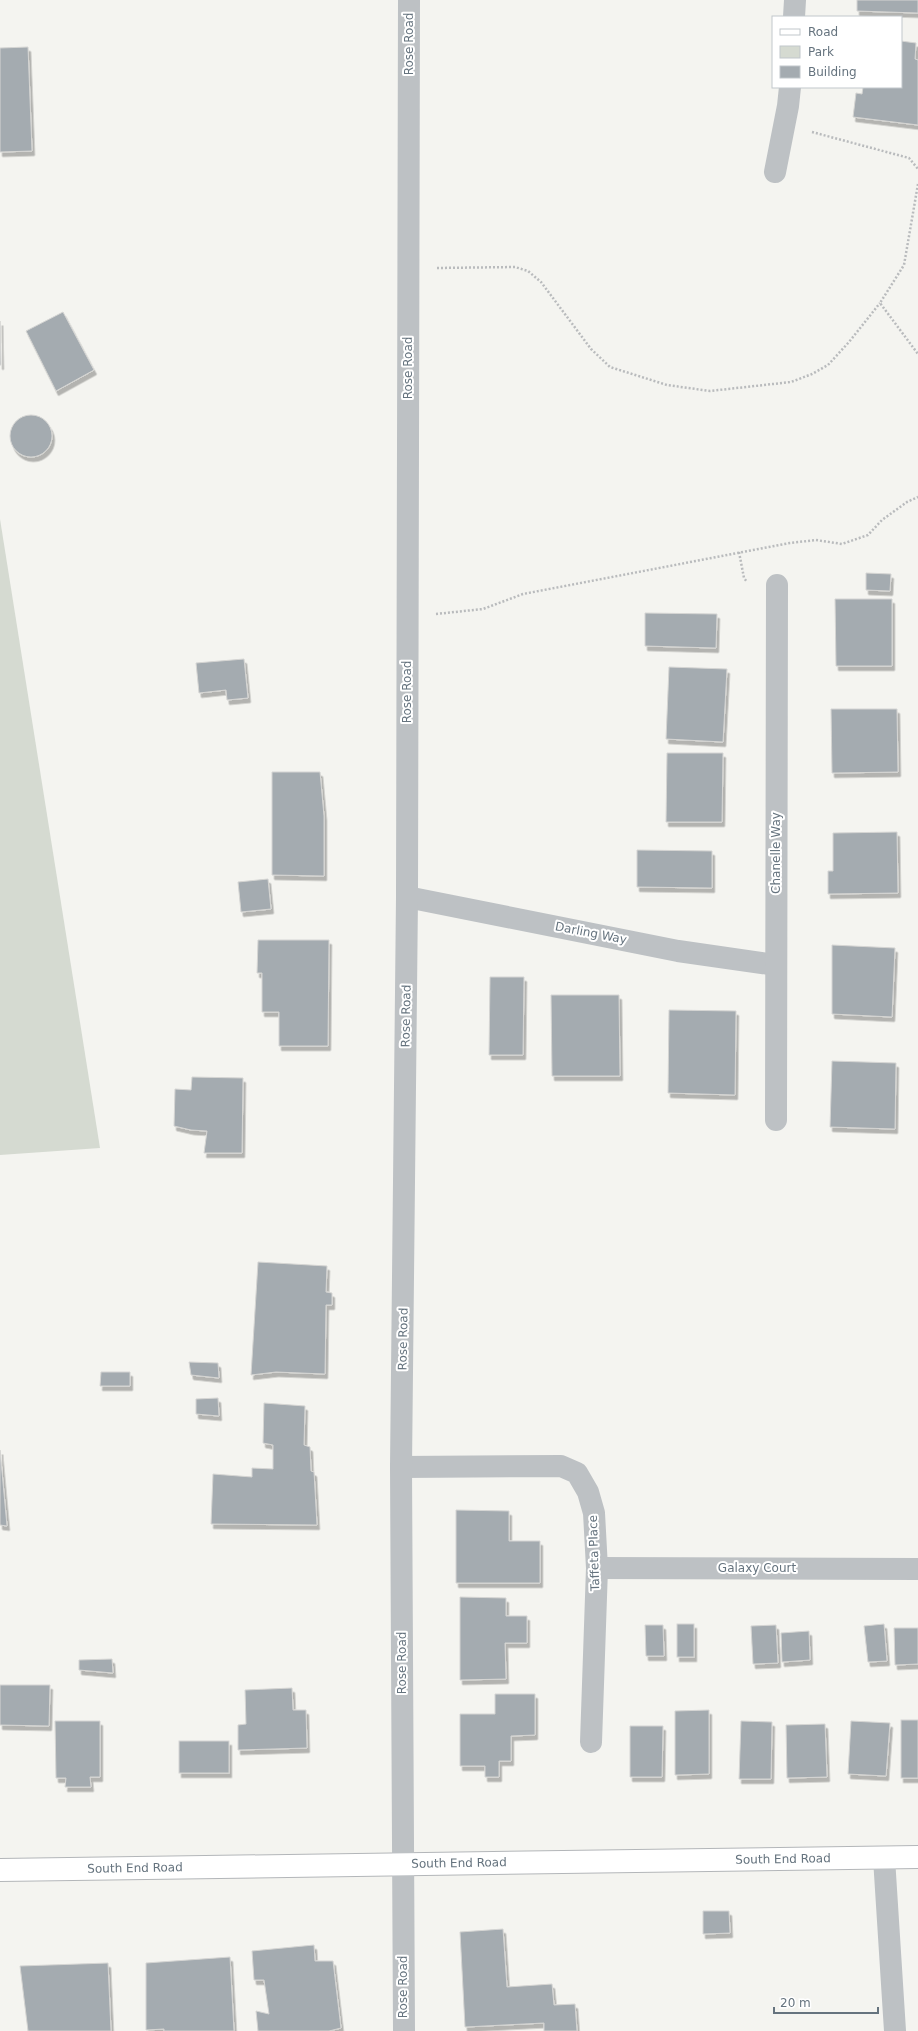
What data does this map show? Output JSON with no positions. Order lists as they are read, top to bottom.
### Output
{
  "streets": {
    "main road": ["South End Road"],
    "street": [
      "Rose Road",
      "Chanelle Way",
      "Darling Way",
      "Taffeta Place",
      "Galaxy Court"
    ]
  },
  "crossings": [
    ["Rose Road", "Darling Way"],
    ["Rose Road", "Taffeta Place"],
    ["Rose Road", "South End Road"],
    ["Chanelle Way", "Darling Way"],
    ["Taffeta Place", "Galaxy Court"]
  ],
  "legend": ["Road", "Park", "Building"],
  "scale_bar": "20 m"
}
